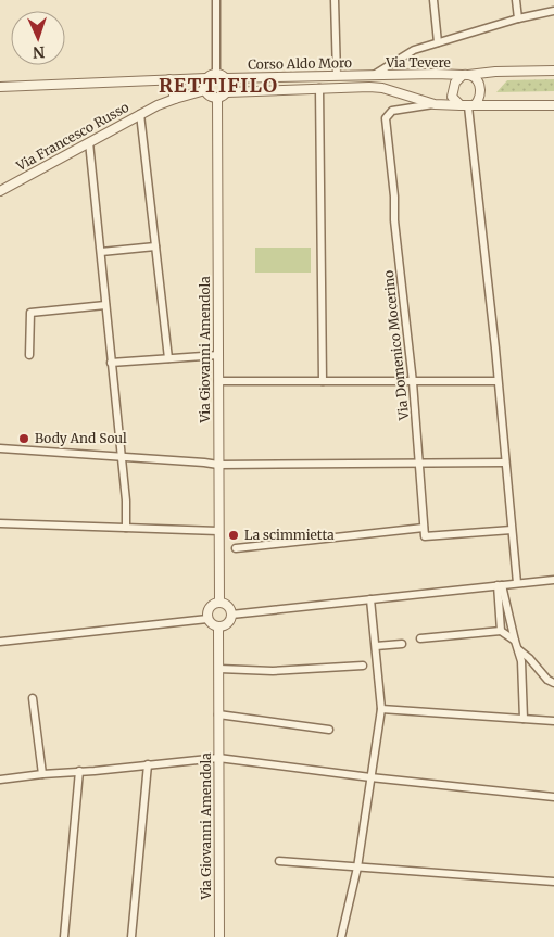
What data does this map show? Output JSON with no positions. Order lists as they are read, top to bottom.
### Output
{
  "streets": {
    "street": [
      "Via Tevere",
      "Corso Aldo Moro",
      "Via Francesco Russo",
      "Via Domenico Mocerino",
      "Via Giovanni Amendola"
    ]
  },
  "crossings": [
    ["Via Tevere", "Corso Aldo Moro"],
    ["Corso Aldo Moro", "Via Francesco Russo"],
    ["Corso Aldo Moro", "Via Domenico Mocerino"],
    ["Corso Aldo Moro", "Via Giovanni Amendola"],
    ["Via Francesco Russo", "Via Giovanni Amendola"]
  ],
  "districts": ["RETTIFILO"],
  "places": ["Body And Soul", "La scimmietta"],
  "north": "bottom"
}
